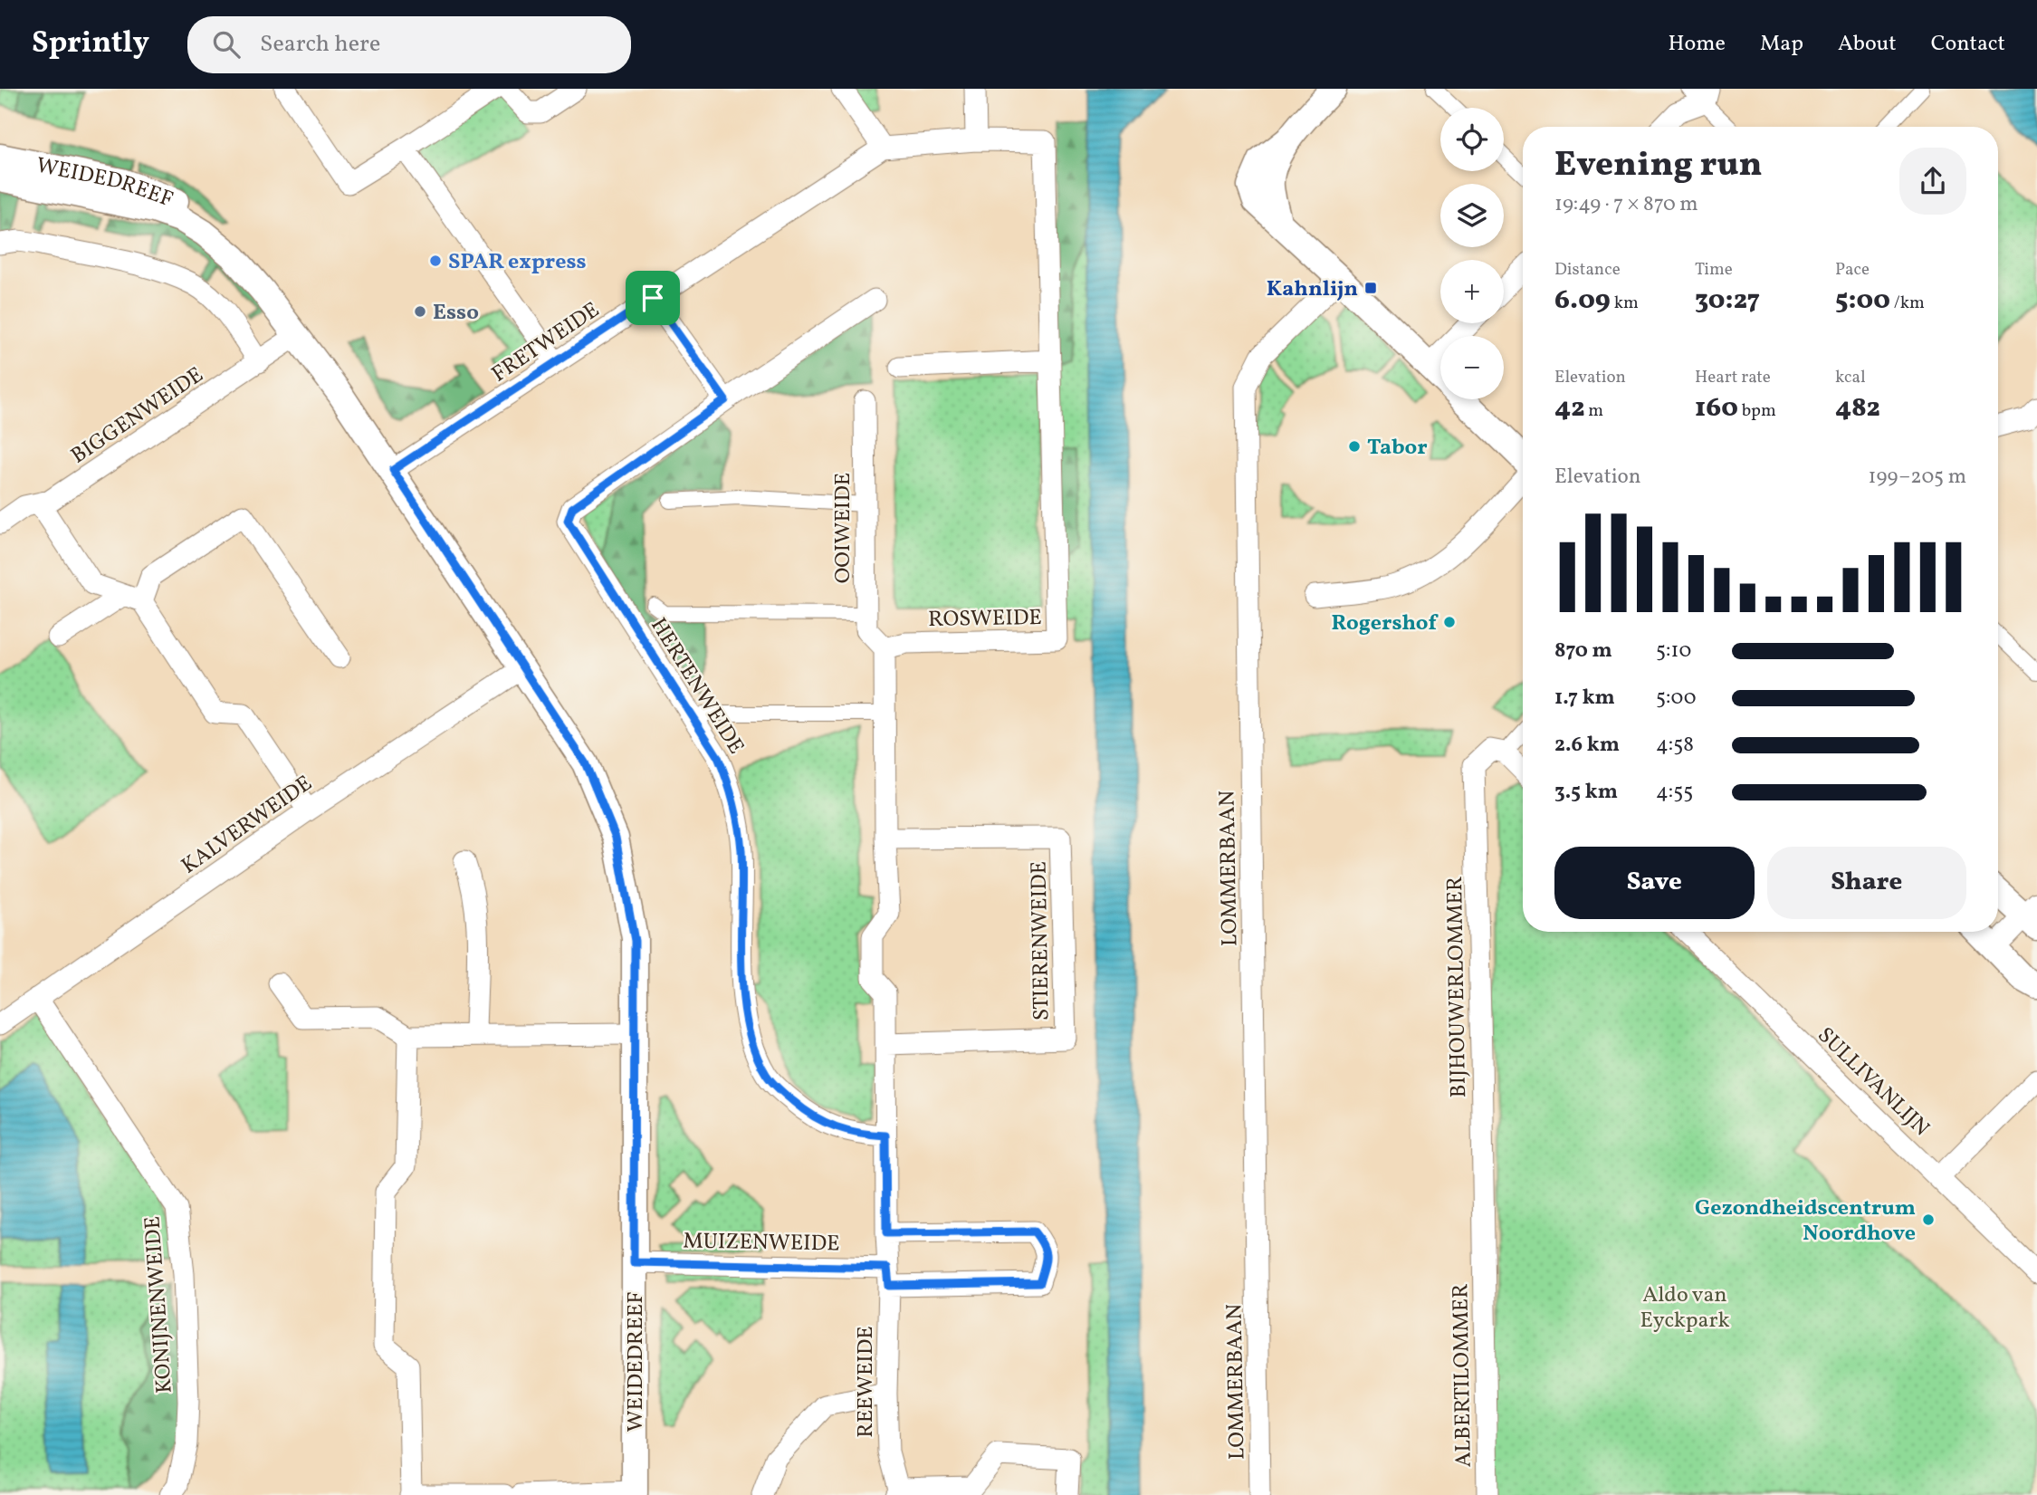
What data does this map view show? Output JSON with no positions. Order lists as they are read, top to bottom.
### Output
{
  "streets": {
    "street": [
      "WEIDEDREEF",
      "FRETWEIDE",
      "BIGGENWEIDE",
      "OOIWEIDE",
      "ROSWEIDE",
      "HERTENWEIDE",
      "KALVERWEIDE",
      "LOMMERBAAN",
      "STIERENWEIDE",
      "BIJHOUWERLOMMER",
      "SULLIVANLIJN",
      "MUIZENWEIDE",
      "KONIJNENWEIDE",
      "ALBERTILOMMER",
      "REEWEIDE"
    ]
  },
  "crossings": [
    ["WEIDEDREEF", "FRETWEIDE"],
    ["WEIDEDREEF", "BIGGENWEIDE"],
    ["WEIDEDREEF", "KALVERWEIDE"],
    ["WEIDEDREEF", "MUIZENWEIDE"],
    ["FRETWEIDE", "ROSWEIDE"],
    ["OOIWEIDE", "ROSWEIDE"],
    ["KALVERWEIDE", "KONIJNENWEIDE"],
    ["BIJHOUWERLOMMER", "ALBERTILOMMER"],
    ["MUIZENWEIDE", "REEWEIDE"]
  ],
  "parks": ["Aldo van Eyckpark"],
  "places": {
    "other": [
      "SPAR express",
      "Esso",
      "Tabor",
      "Rogershof",
      "Gezondheidscentrum Noordhove"
    ],
    "transit": ["Kahnlijn"]
  },
  "page": {
    "header": "Sprintly",
    "search": "Search here",
    "nav": [
      "Home",
      "Map",
      "About",
      "Contact"
    ],
    "map_buttons": ["+", "−"],
    "heading": ["Evening run", "19:49 · 7 × 870 m"],
    "stats": [
      ["Distance", "6.09 km"],
      ["Time", "30:27"],
      ["Pace", "5:00 /km"],
      ["Elevation", "42 m"],
      ["Heart rate", "160 bpm"],
      ["kcal", "482"]
    ],
    "chart": ["Elevation", "199–205 m"],
    "list": [
      {
        "name": "870 m",
        "note": "5:10"
      },
      {
        "name": "1.7 km",
        "note": "5:00"
      },
      {
        "name": "2.6 km",
        "note": "4:58"
      },
      {
        "name": "3.5 km",
        "note": "4:55"
      }
    ],
    "buttons": ["Save", "Share"]
  }
}
